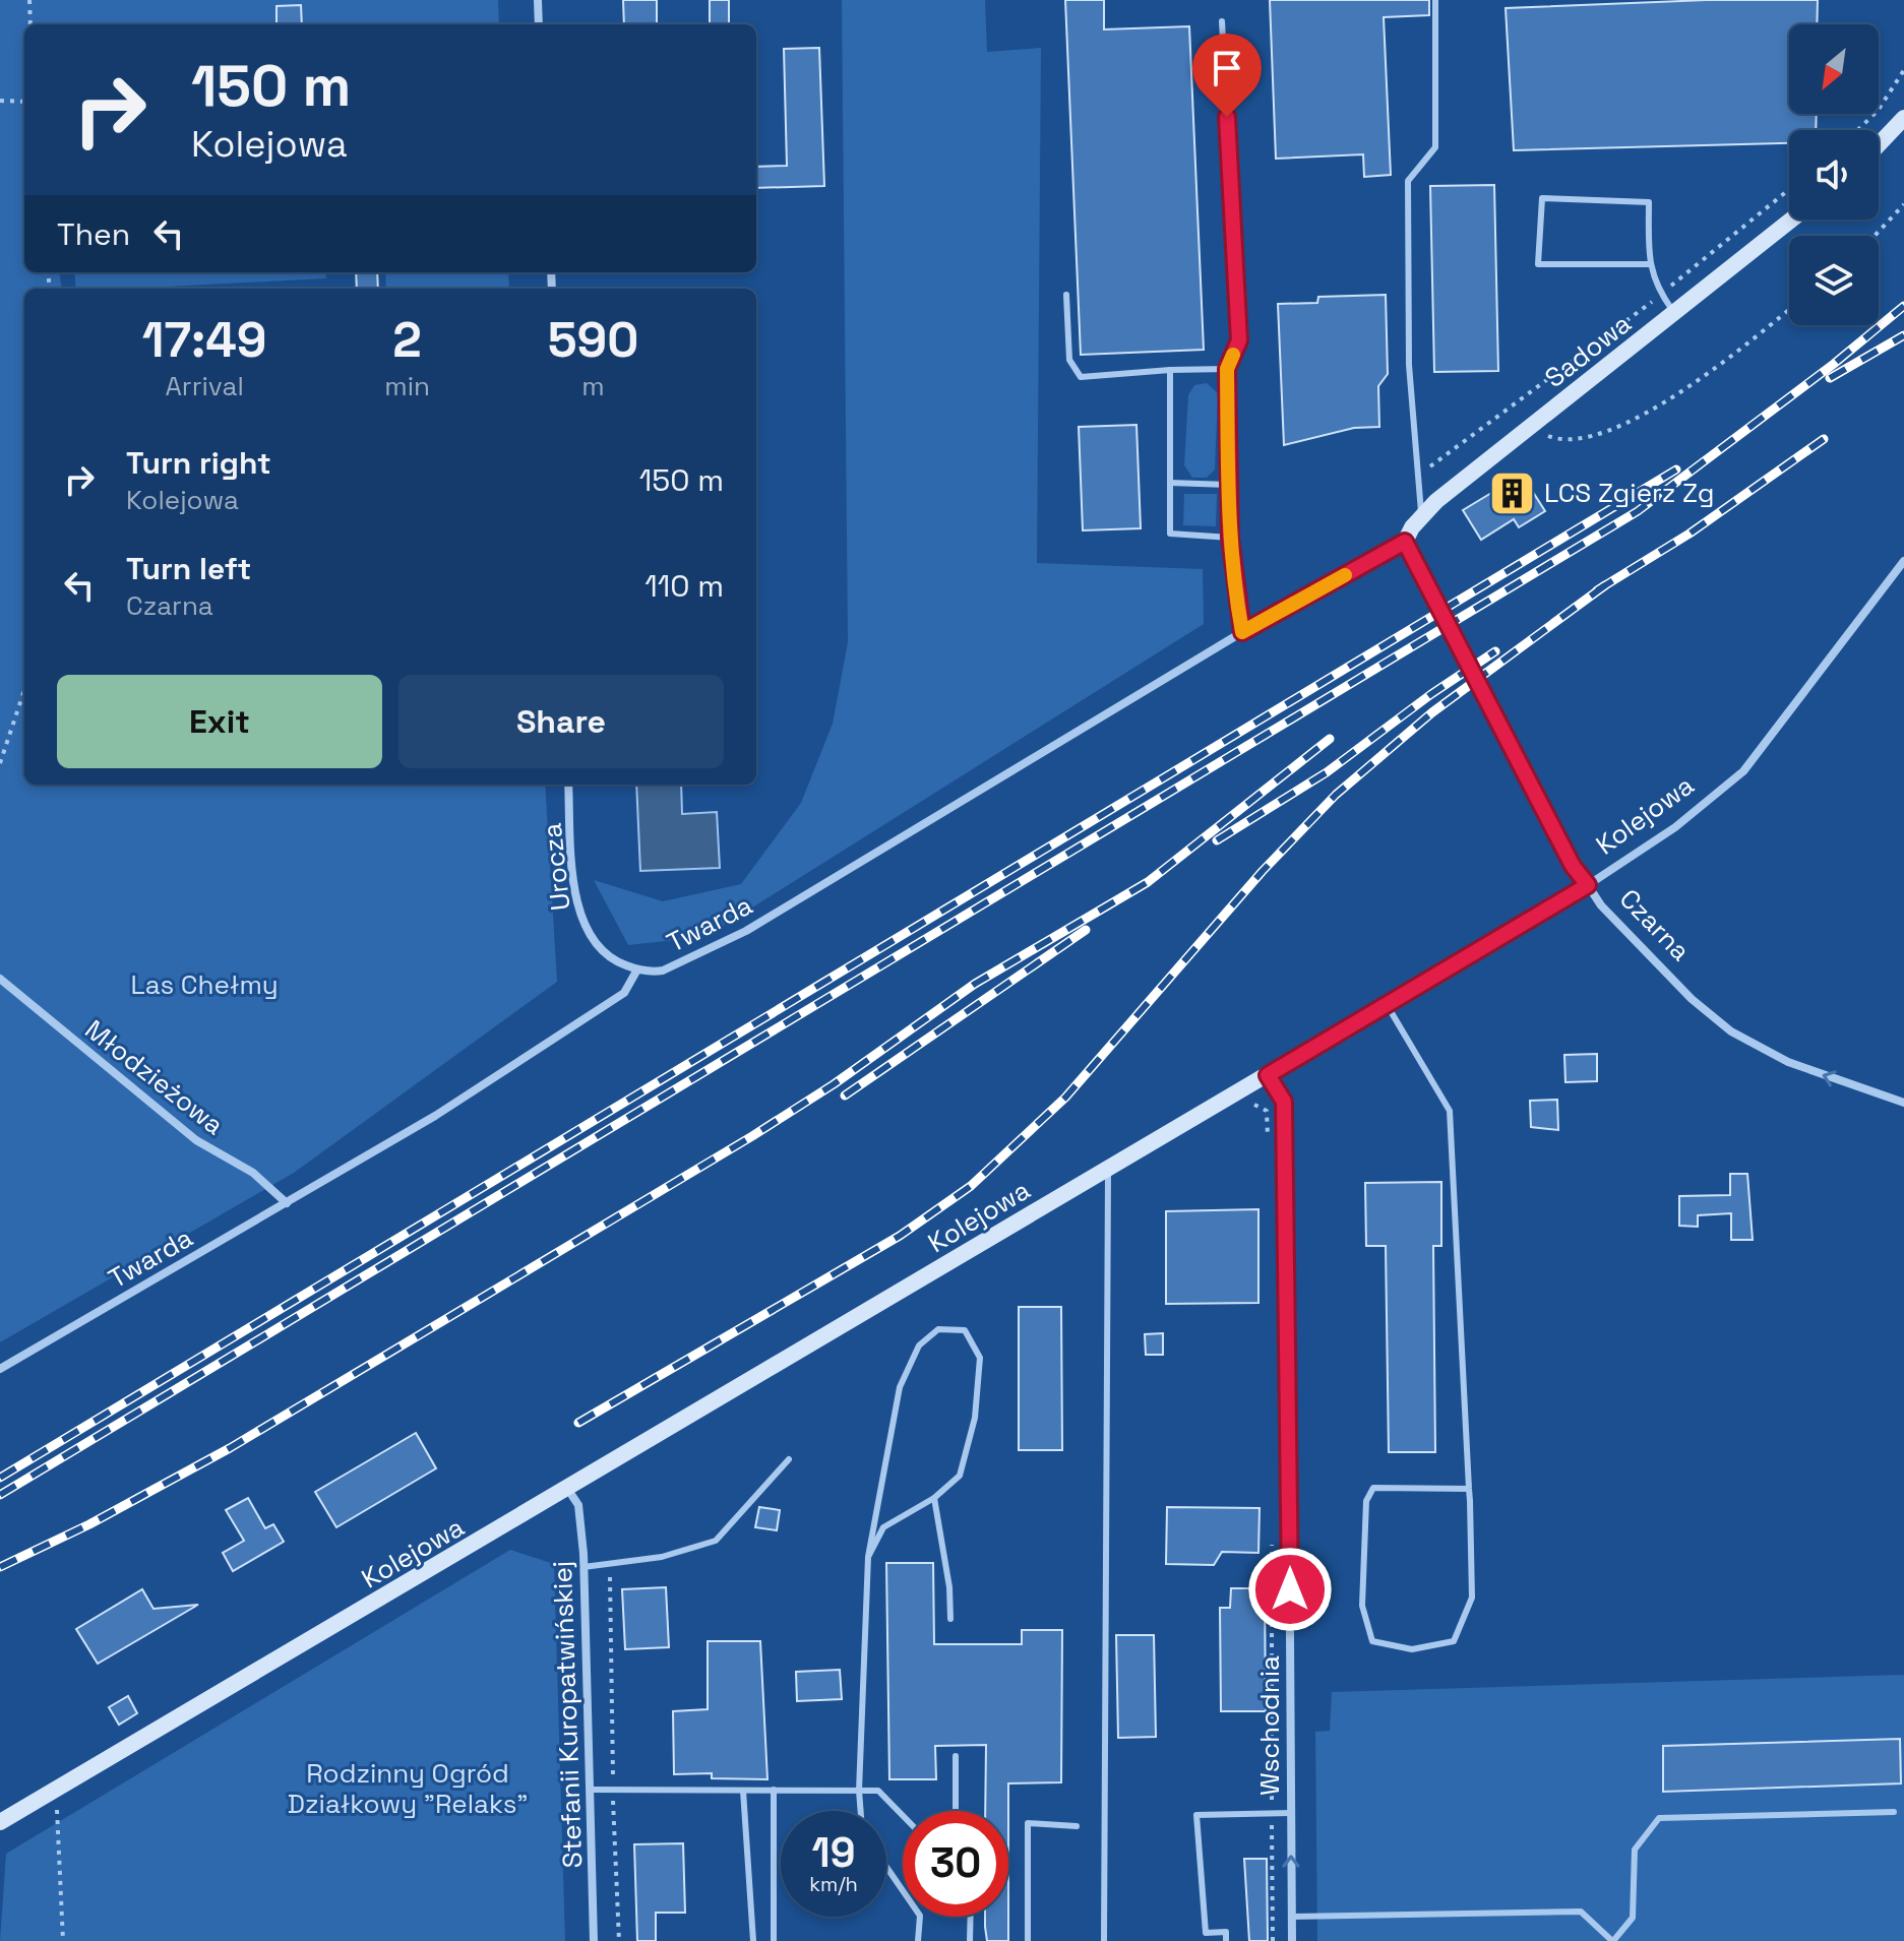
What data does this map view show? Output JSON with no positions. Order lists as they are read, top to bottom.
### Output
{
  "streets": {
    "street": [
      "Sadowa",
      "Kolejowa",
      "Urocza",
      "Twarda",
      "Czarna",
      "Młodzieżowa",
      "Stefanii Kuropatwińskiej",
      "Wschodnia"
    ]
  },
  "crossings": [
    ["Sadowa", "Twarda"],
    ["Sadowa", "Czarna"],
    ["Kolejowa", "Czarna"],
    ["Kolejowa", "Stefanii Kuropatwińskiej"],
    ["Kolejowa", "Wschodnia"],
    ["Urocza", "Twarda"],
    ["Twarda", "Czarna"],
    ["Twarda", "Młodzieżowa"]
  ],
  "one_way": ["Czarna"],
  "parks": ["Las Chełmy", "Rodzinny Ogród Działkowy \"Relaks\""],
  "places": {
    "building": ["LCS Zgierz Zg"]
  },
  "north": "bottom left",
  "page": {
    "turn": ["150 m", "Kolejowa"],
    "then": "Then",
    "eta": [
      "17:49",
      "Arrival",
      "2",
      "min",
      "590",
      "m"
    ],
    "list": [
      {
        "name": "Turn right",
        "note": "Kolejowa",
        "value": "150 m"
      },
      {
        "name": "Turn left",
        "note": "Czarna",
        "value": "110 m"
      }
    ],
    "buttons": ["Exit", "Share"],
    "speed": "19 km/h",
    "limit": "30"
  }
}
